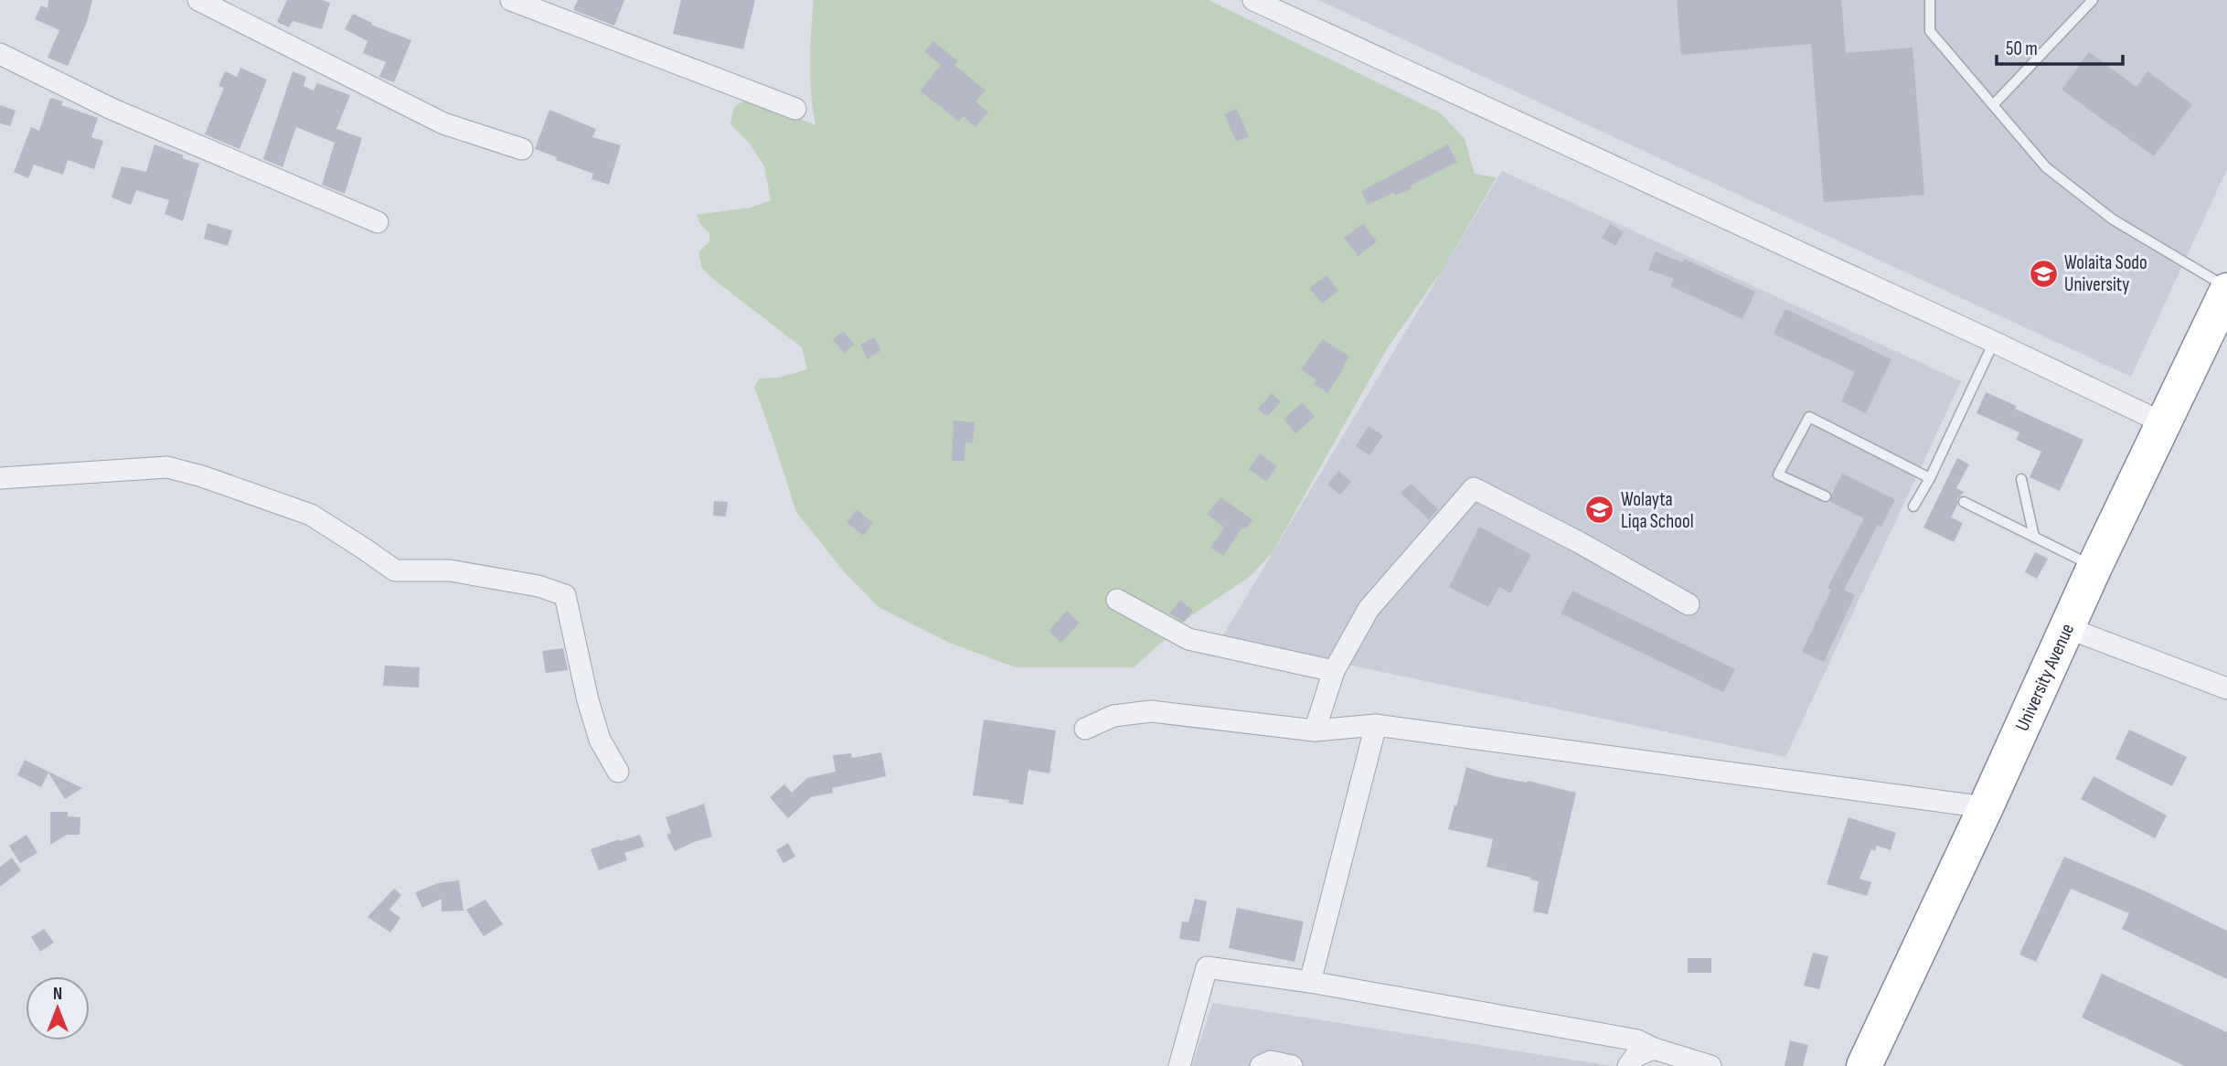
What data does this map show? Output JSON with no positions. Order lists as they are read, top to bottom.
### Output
{
  "streets": {
    "highway": ["University Avenue"]
  },
  "places": {
    "school or university": ["Wolaita Sodo University", "Wolayta Liqa School"]
  },
  "scale_bar": "50 m",
  "north": "top"
}
